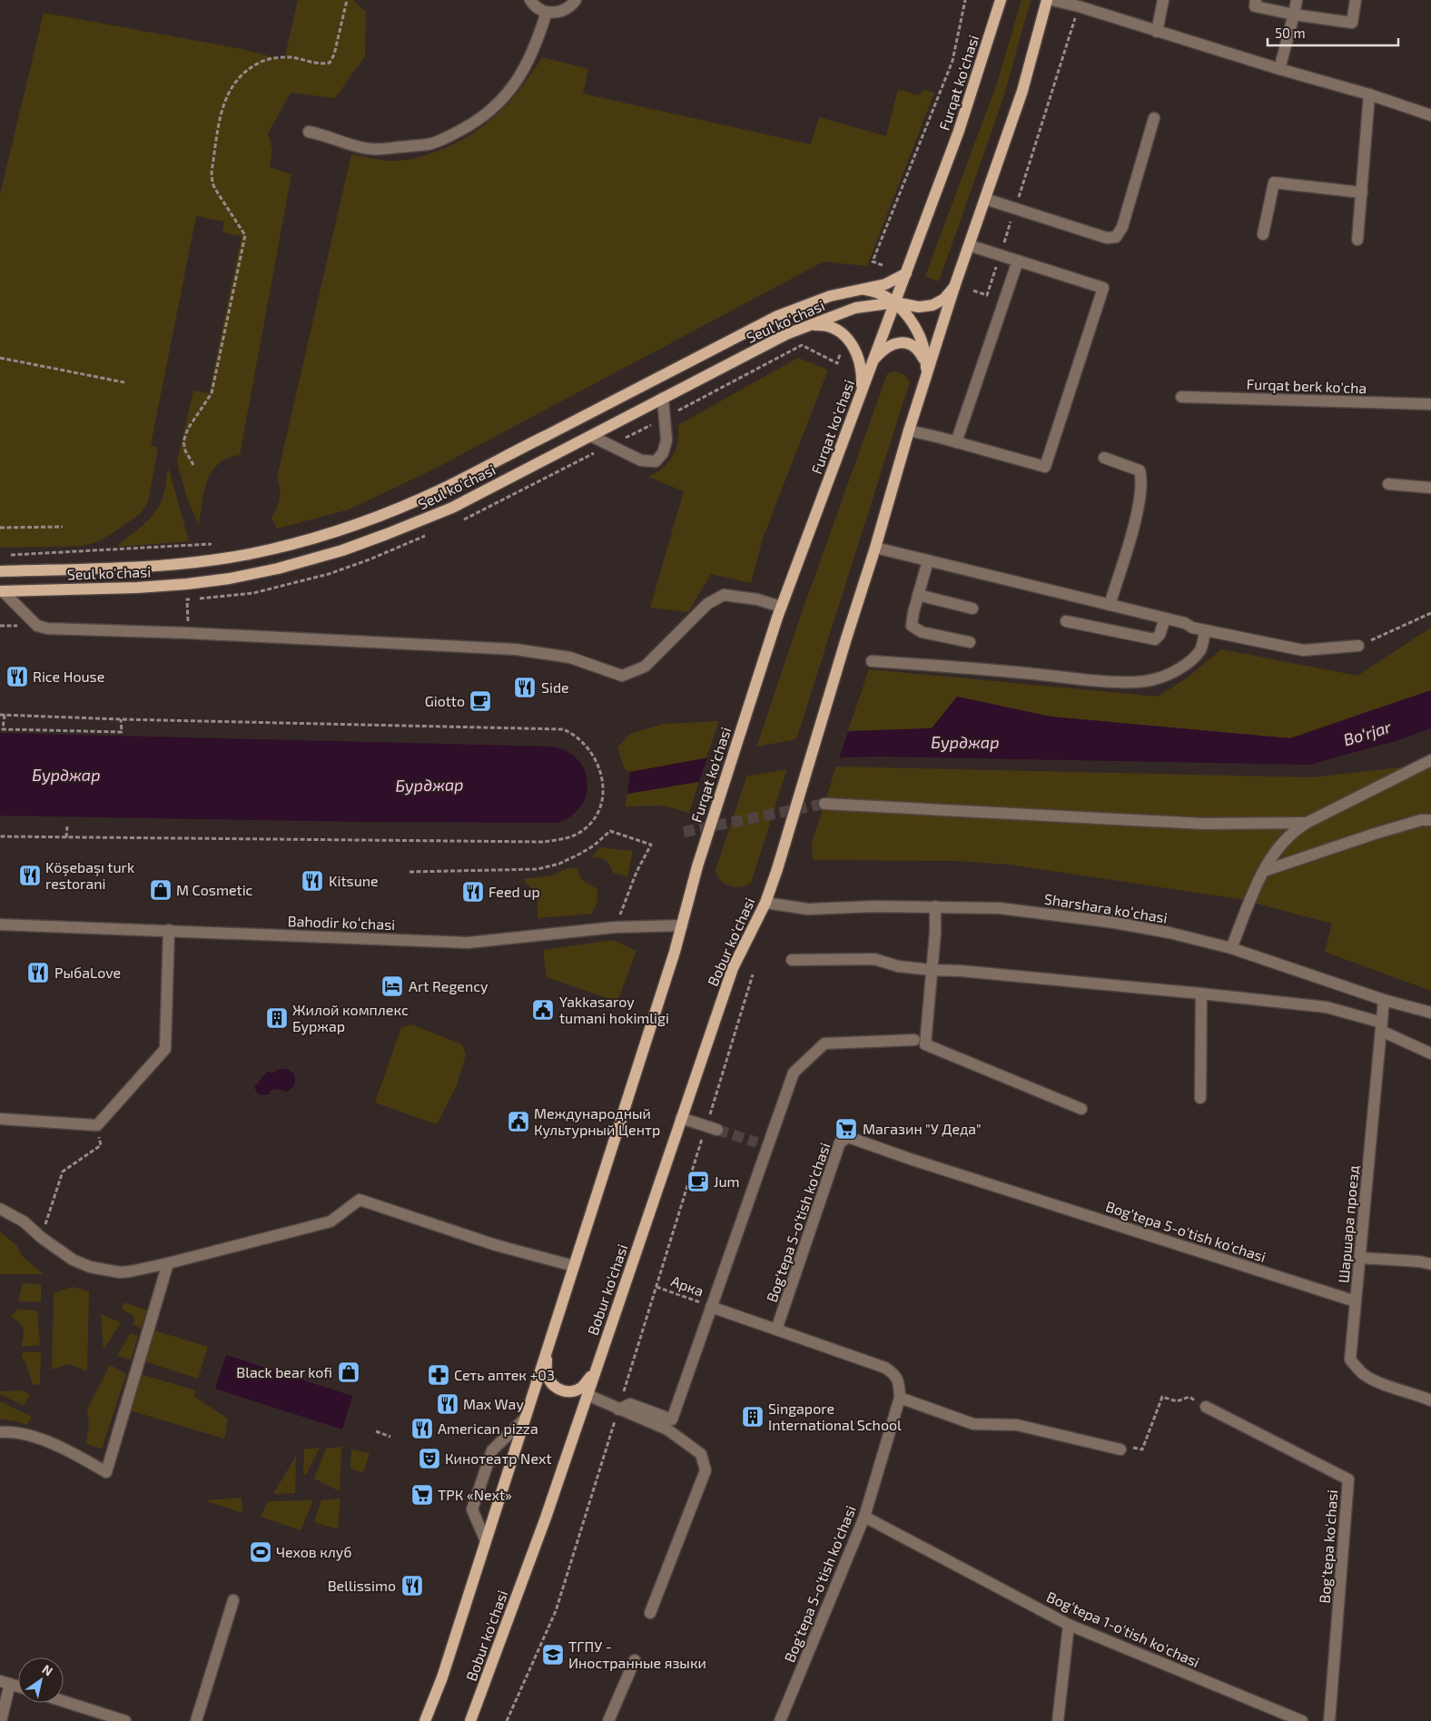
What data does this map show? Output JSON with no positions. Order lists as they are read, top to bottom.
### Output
{
  "streets": {
    "main road": ["Furqat ko'chasi", "Seul ko'chasi", "Bobur ko'chasi"],
    "street": [
      "Furqat berk ko'cha",
      "Sharshara koʻchasi",
      "Bahodir koʻchasi",
      "Bog'tepa 5-o'tish ko'chasi",
      "Шаршара проезд",
      "Bog'tepa ko'chasi",
      "Bog'tepa 1-o'tish ko'chasi"
    ],
    "path": ["Арка"]
  },
  "crossings": [
    ["Furqat ko'chasi", "Seul ko'chasi"],
    ["Furqat ko'chasi", "Bobur ko'chasi"],
    ["Sharshara koʻchasi", "Bobur ko'chasi"],
    ["Sharshara koʻchasi", "Шаршара проезд"],
    ["Bahodir koʻchasi", "Bobur ko'chasi"],
    ["Bog'tepa 5-o'tish ko'chasi", "Шаршара проезд"],
    ["Bog'tepa 5-o'tish ko'chasi", "Bog'tepa 1-o'tish ko'chasi"]
  ],
  "water": ["Bo‘rjar", "Бурджар"],
  "places": {
    "restaurant": [
      "Rice House",
      "Side",
      "Köşebaşı turk restorani",
      "Kitsune",
      "Feed up",
      "РыбаLove",
      "Max Way",
      "American pizza",
      "Bellissimo"
    ],
    "cafe": ["Giotto", "Jum"],
    "shop": ["M Cosmetic", "Black bear kofi"],
    "hotel": ["Art Regency"],
    "public building": ["Yakkasaroy tumani hokimligi", "Международный Культурный Центр"],
    "building": ["Жилой комплекс Буржар", "Singapore International School"],
    "supermarket": ["Магазин \"У Деда\"", "ТРК «Next»"],
    "pharmacy": ["Сеть аптек +03"],
    "theatre": ["Кинотеатр Next"],
    "sports": ["Чехов клуб"],
    "school or university": ["ТГПУ - Иностранные языки"]
  },
  "scale_bar": "50 m",
  "north": "top right"
}
